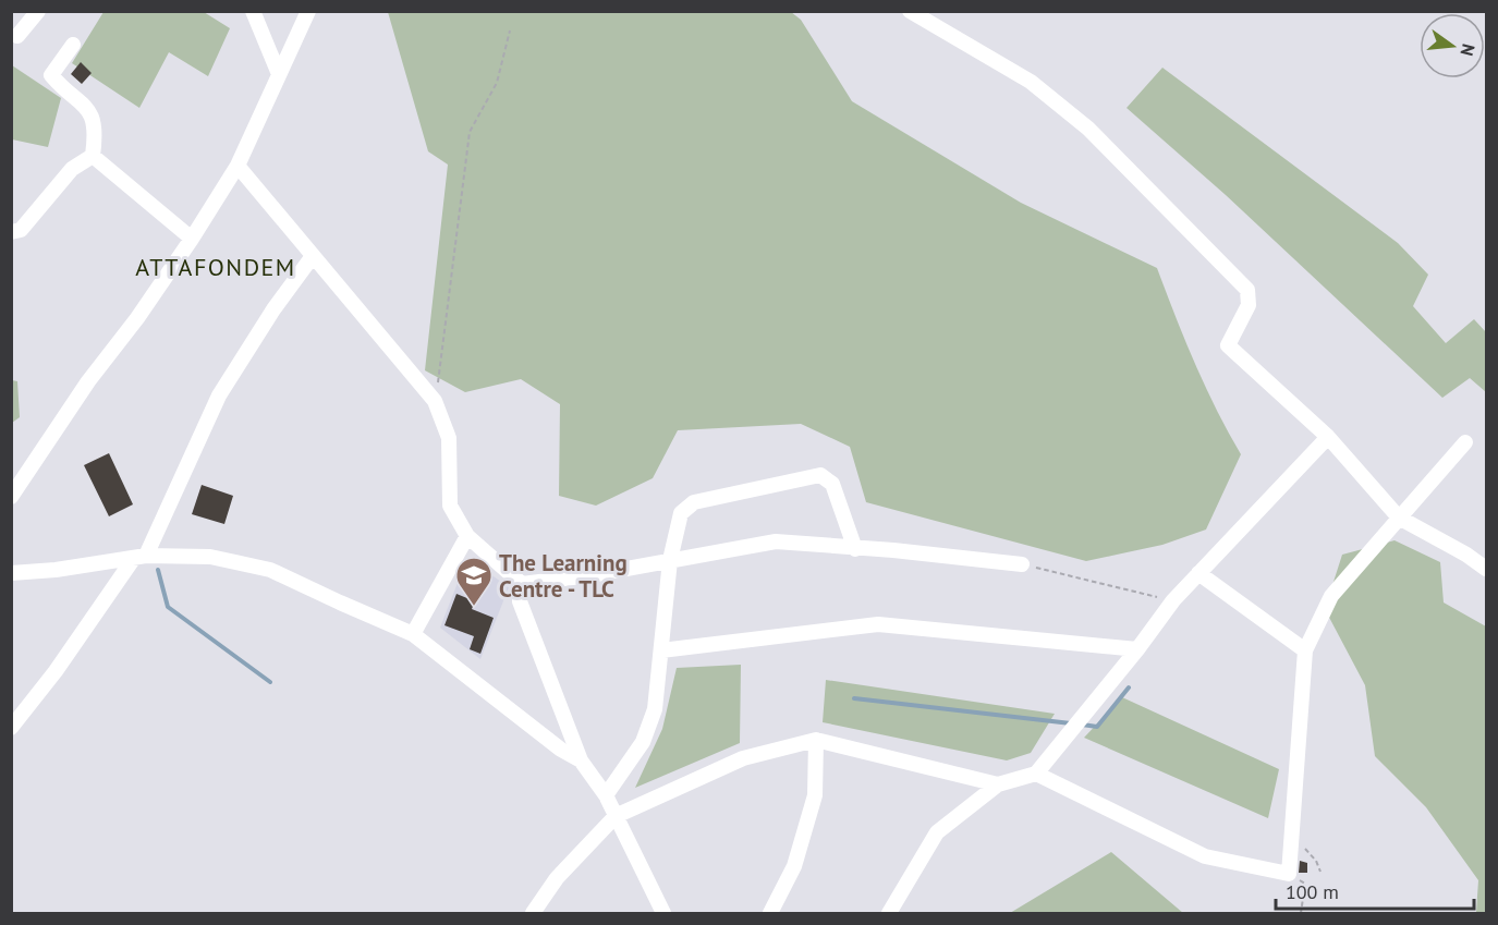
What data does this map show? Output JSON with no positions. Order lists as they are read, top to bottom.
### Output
{
  "districts": ["ATTAFONDEM"],
  "places": {
    "school or university": ["The Learning Centre - TLC"]
  },
  "scale_bar": "100 m",
  "north": "right"
}
